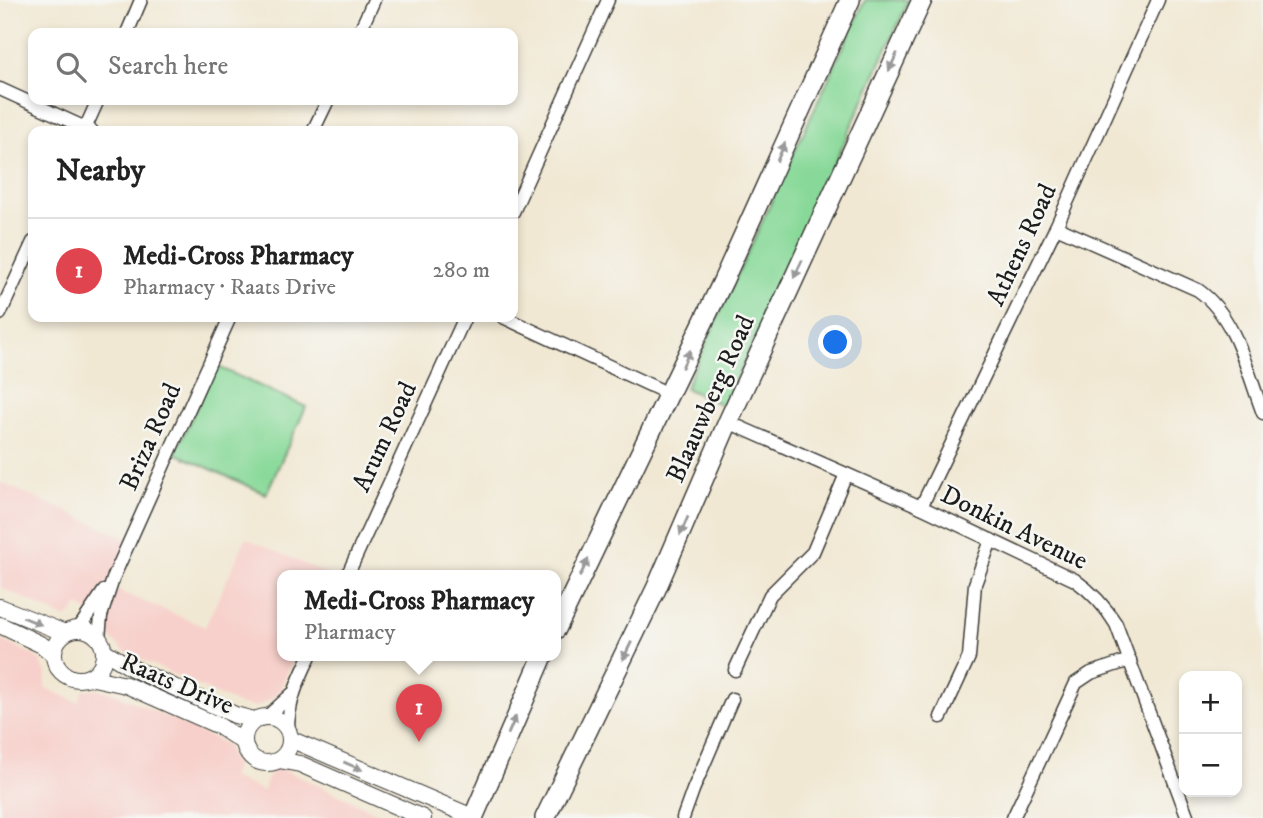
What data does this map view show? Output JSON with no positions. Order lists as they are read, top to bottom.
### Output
{
  "streets": {
    "main road": ["Blaauwberg Road"],
    "street": [
      "Athens Road",
      "Briza Road",
      "Arum Road",
      "Donkin Avenue",
      "Raats Drive"
    ]
  },
  "crossings": [
    ["Athens Road", "Donkin Avenue"],
    ["Blaauwberg Road", "Donkin Avenue"],
    ["Briza Road", "Raats Drive"]
  ],
  "page": {
    "search": "Search here",
    "heading": "Nearby",
    "list": [
      {
        "mark": "1",
        "name": "Medi-Cross Pharmacy",
        "note": "Pharmacy · Raats Drive",
        "value": "280 m"
      }
    ],
    "popup": ["Medi-Cross Pharmacy", "Pharmacy"],
    "map_buttons": ["+", "−"],
    "pins": "1"
  }
}
